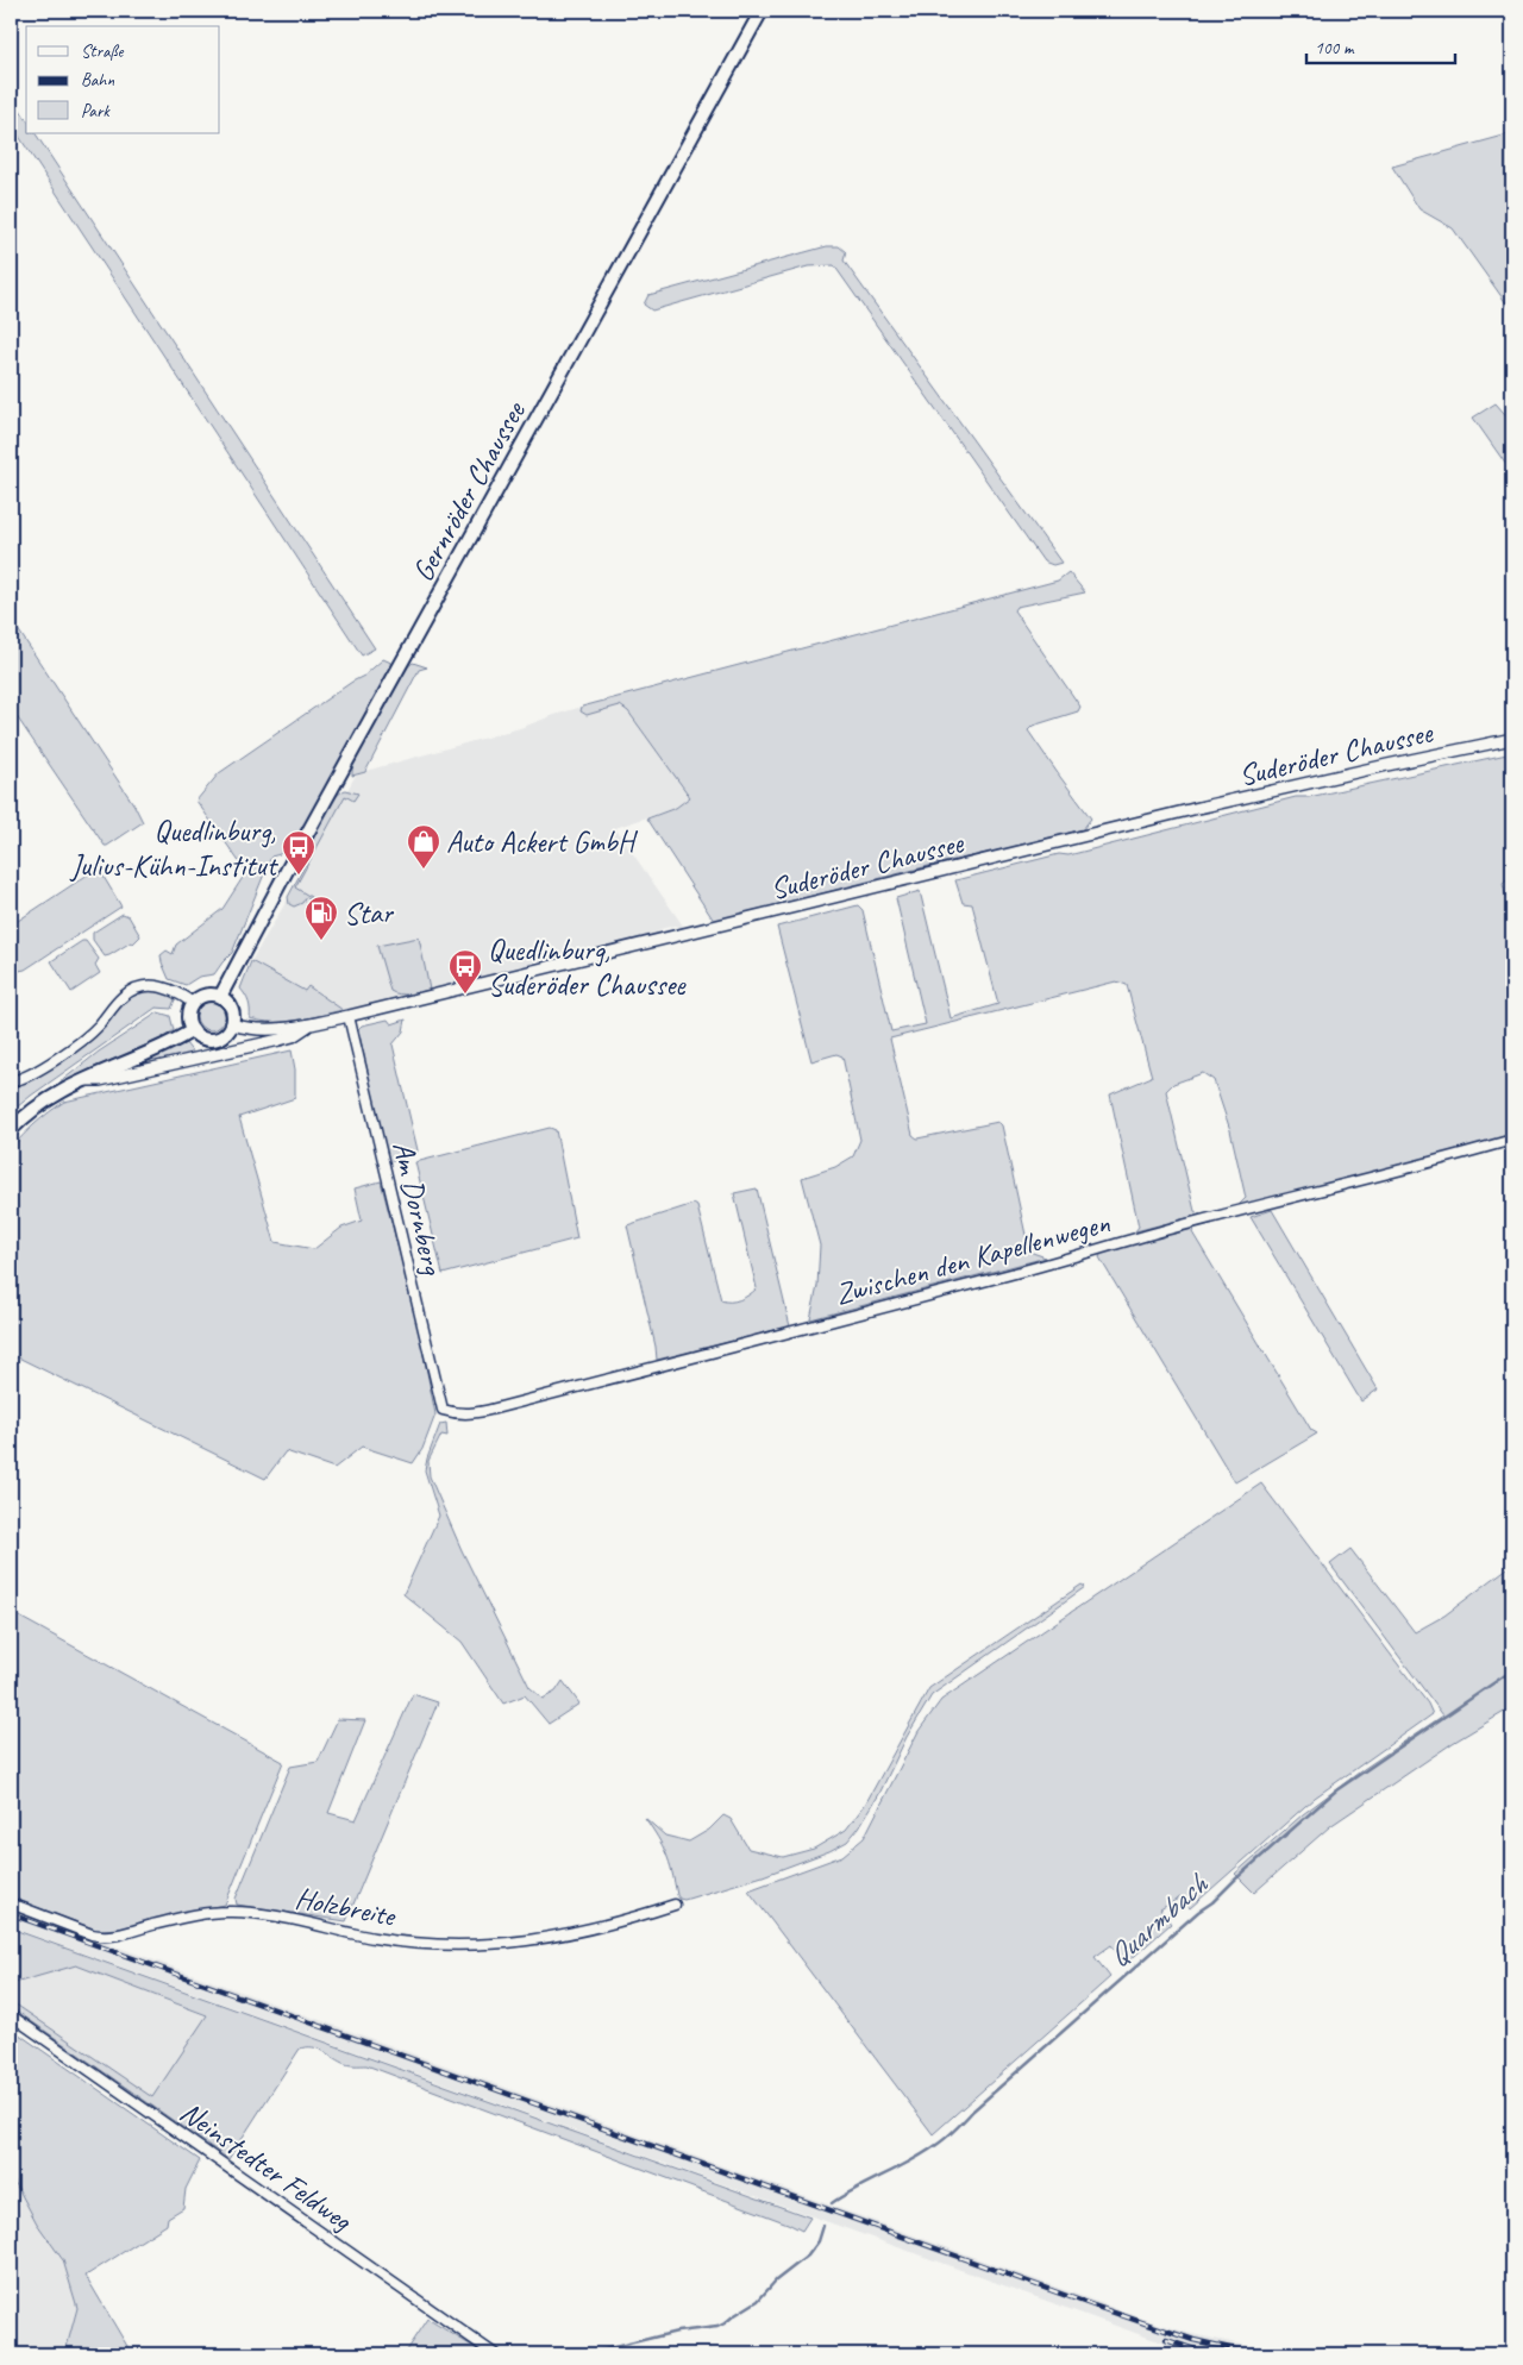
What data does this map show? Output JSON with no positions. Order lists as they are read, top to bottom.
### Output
{
  "streets": {
    "main road": ["Gernröder Chaussee"],
    "street": [
      "Suderöder Chaussee",
      "Am Dornberg",
      "Zwischen den Kapellenwegen",
      "Holzbreite",
      "Neinstedter Feldweg"
    ]
  },
  "crossings": [
    ["Gernröder Chaussee", "Suderöder Chaussee"],
    ["Suderöder Chaussee", "Am Dornberg"],
    ["Am Dornberg", "Zwischen den Kapellenwegen"]
  ],
  "water": ["Quarmbach"],
  "places": {
    "shop": ["Auto Ackert GmbH"],
    "bus stop": ["Quedlinburg, Julius-Kühn-Institut", "Quedlinburg, Suderöder Chaussee"],
    "fuel station": ["Star"]
  },
  "legend": ["Straße", "Bahn", "Park"],
  "scale_bar": "100 m"
}
